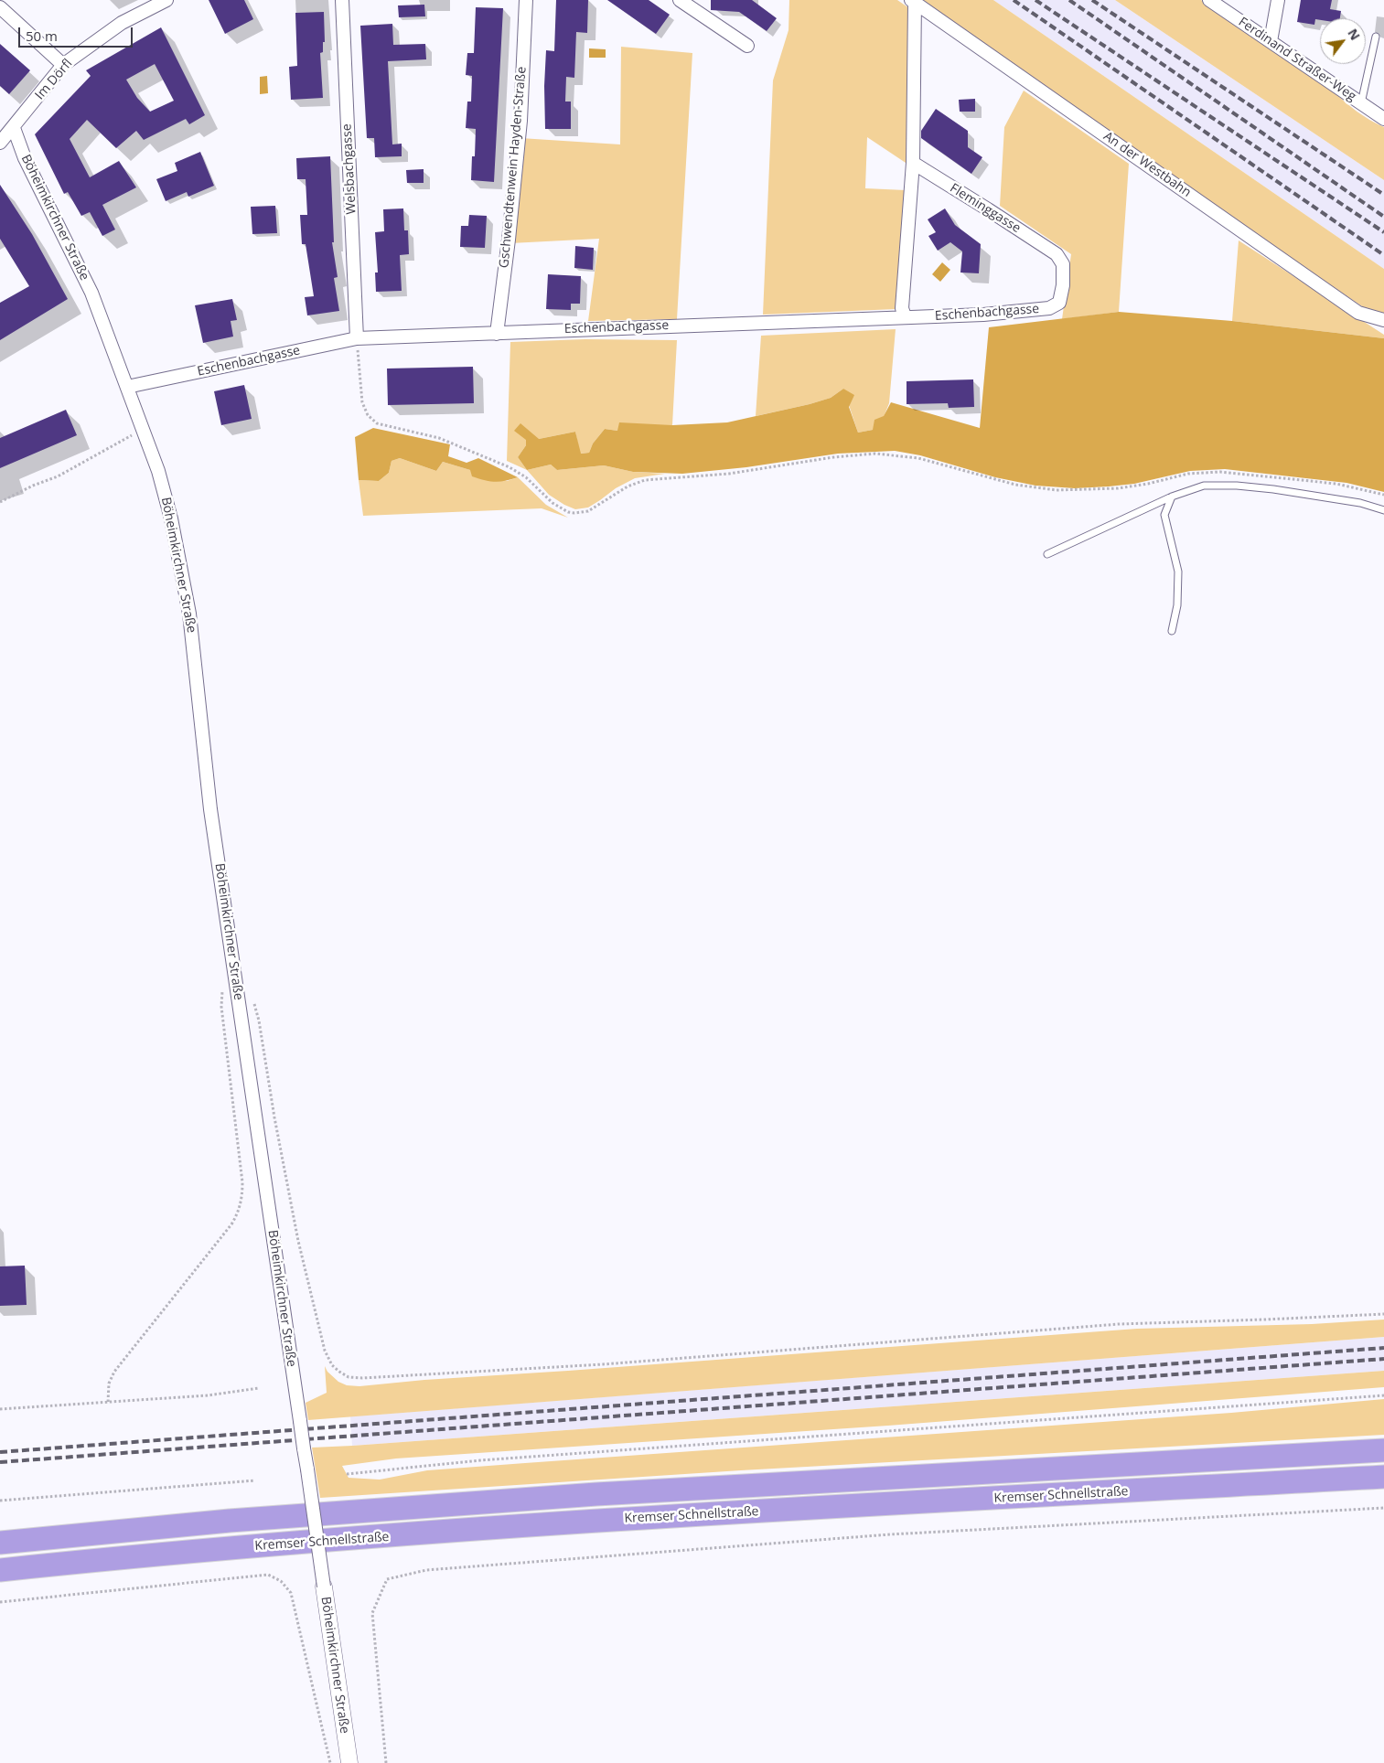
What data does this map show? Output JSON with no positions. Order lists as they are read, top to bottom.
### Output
{
  "streets": {
    "highway": ["Kremser Schnellstraße"],
    "street": [
      "Ferdinand Straßer-Weg",
      "Im Dörfl",
      "An der Westbahn",
      "Gschwendtenwein Hayden-Straße",
      "Welsbachgasse",
      "Fleminggasse",
      "Böheimkirchner Straße",
      "Eschenbachgasse"
    ]
  },
  "crossings": [
    ["Im Dörfl", "Böheimkirchner Straße"],
    ["An der Westbahn", "Fleminggasse"],
    ["An der Westbahn", "Eschenbachgasse"],
    ["Gschwendtenwein Hayden-Straße", "Eschenbachgasse"],
    ["Welsbachgasse", "Eschenbachgasse"],
    ["Fleminggasse", "Eschenbachgasse"],
    ["Böheimkirchner Straße", "Eschenbachgasse"]
  ],
  "scale_bar": "50 m",
  "north": "top right"
}
